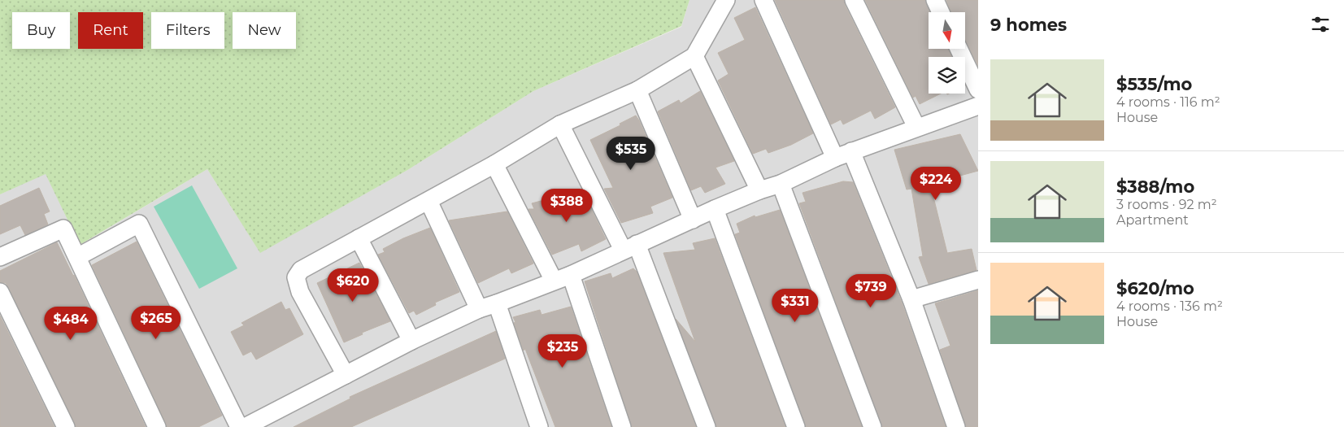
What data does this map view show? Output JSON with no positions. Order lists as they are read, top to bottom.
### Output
{
  "north": "bottom",
  "page": {
    "heading": "9 homes",
    "chip": [
      "Buy",
      "Rent",
      "Filters",
      "New"
    ],
    "list": [
      {
        "name": "$535/mo",
        "note": "4 rooms · 116 m² · House"
      },
      {
        "name": "$388/mo",
        "note": "3 rooms · 92 m² · Apartment"
      },
      {
        "name": "$620/mo",
        "note": "4 rooms · 136 m² · House"
      }
    ],
    "price": [
      "$535",
      "$224",
      "$388",
      "$620",
      "$739",
      "$331",
      "$265",
      "$484",
      "$235"
    ]
  }
}
